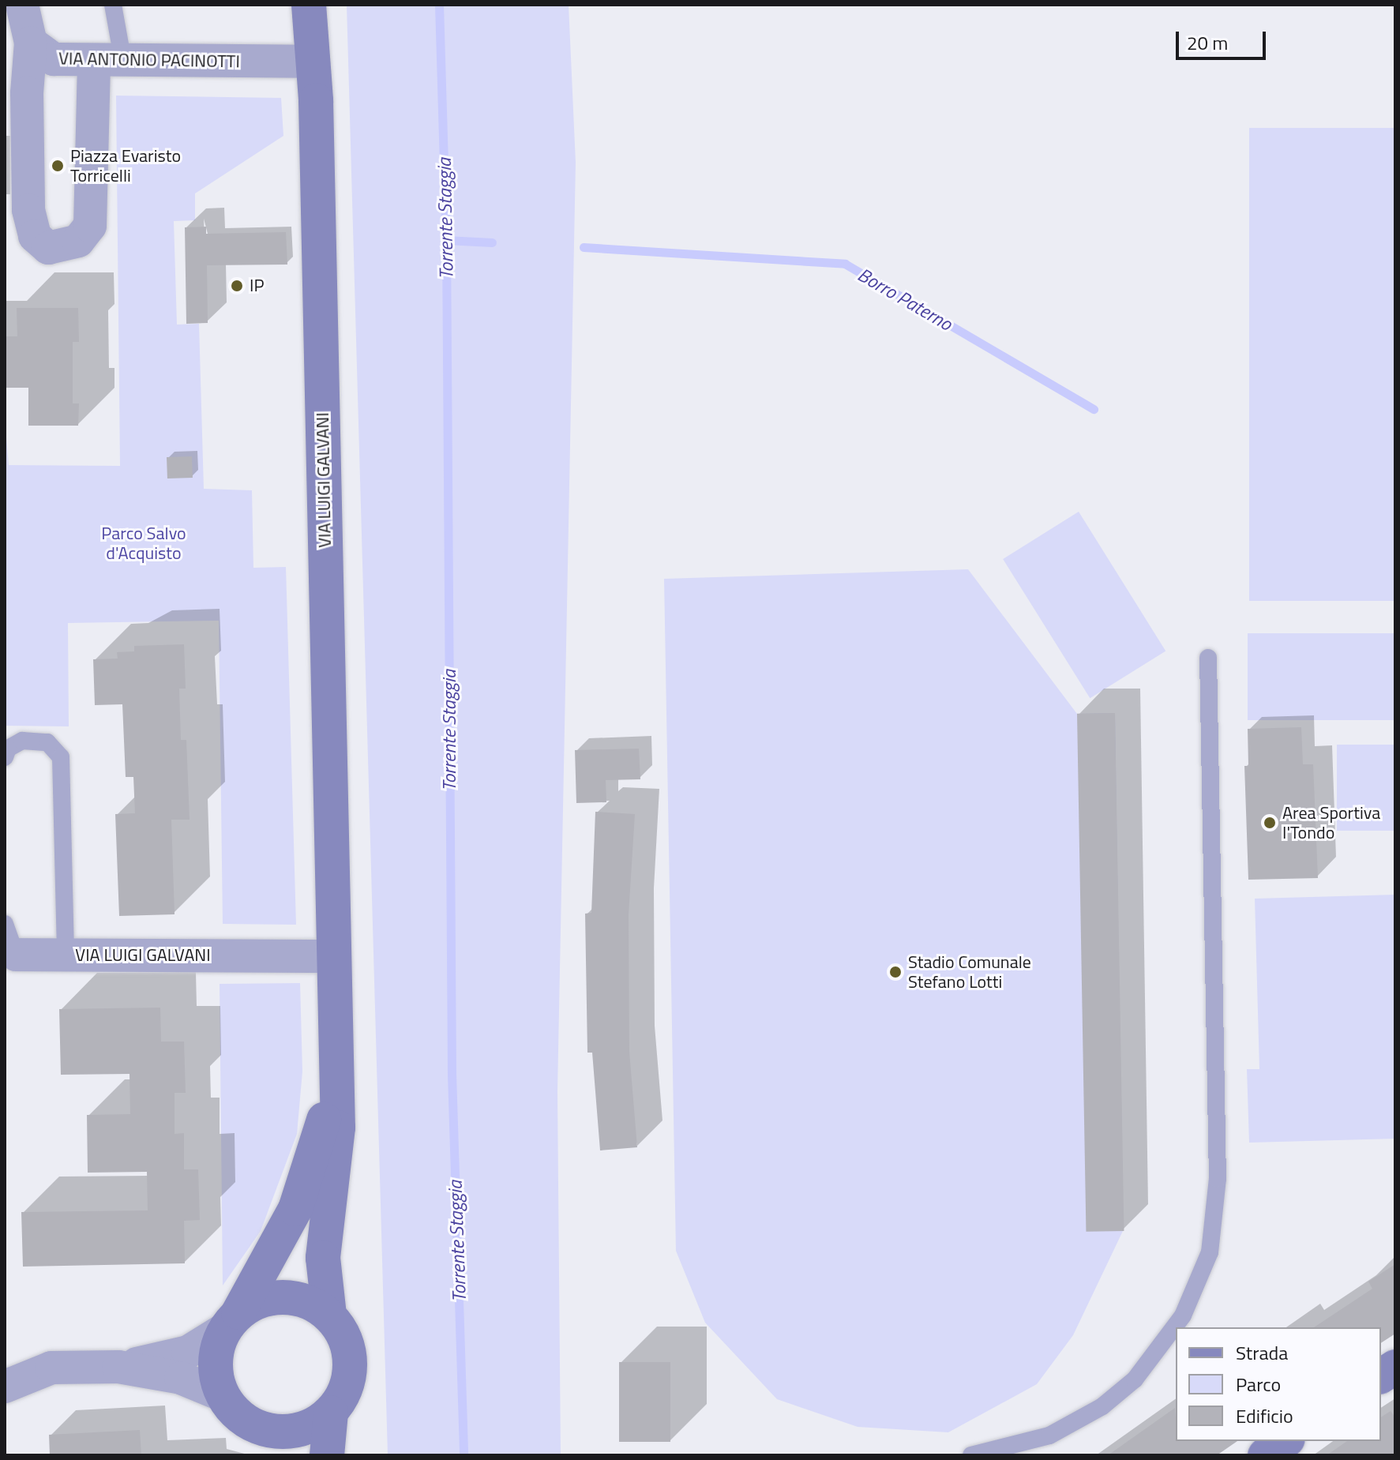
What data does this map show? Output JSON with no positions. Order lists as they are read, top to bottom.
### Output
{
  "streets": {
    "main road": ["VIA LUIGI GALVANI"],
    "street": ["VIA ANTONIO PACINOTTI"]
  },
  "crossings": [
    ["VIA ANTONIO PACINOTTI", "VIA LUIGI GALVANI"]
  ],
  "water": ["Torrente Staggia", "Borro Paterno"],
  "parks": ["Parco Salvo d'Acquisto"],
  "places": [
    "Piazza Evaristo Torricelli",
    "IP",
    "Area Sportiva I'Tondo",
    "Stadio Comunale Stefano Lotti"
  ],
  "legend": ["Strada", "Parco", "Edificio"],
  "scale_bar": "20 m"
}
